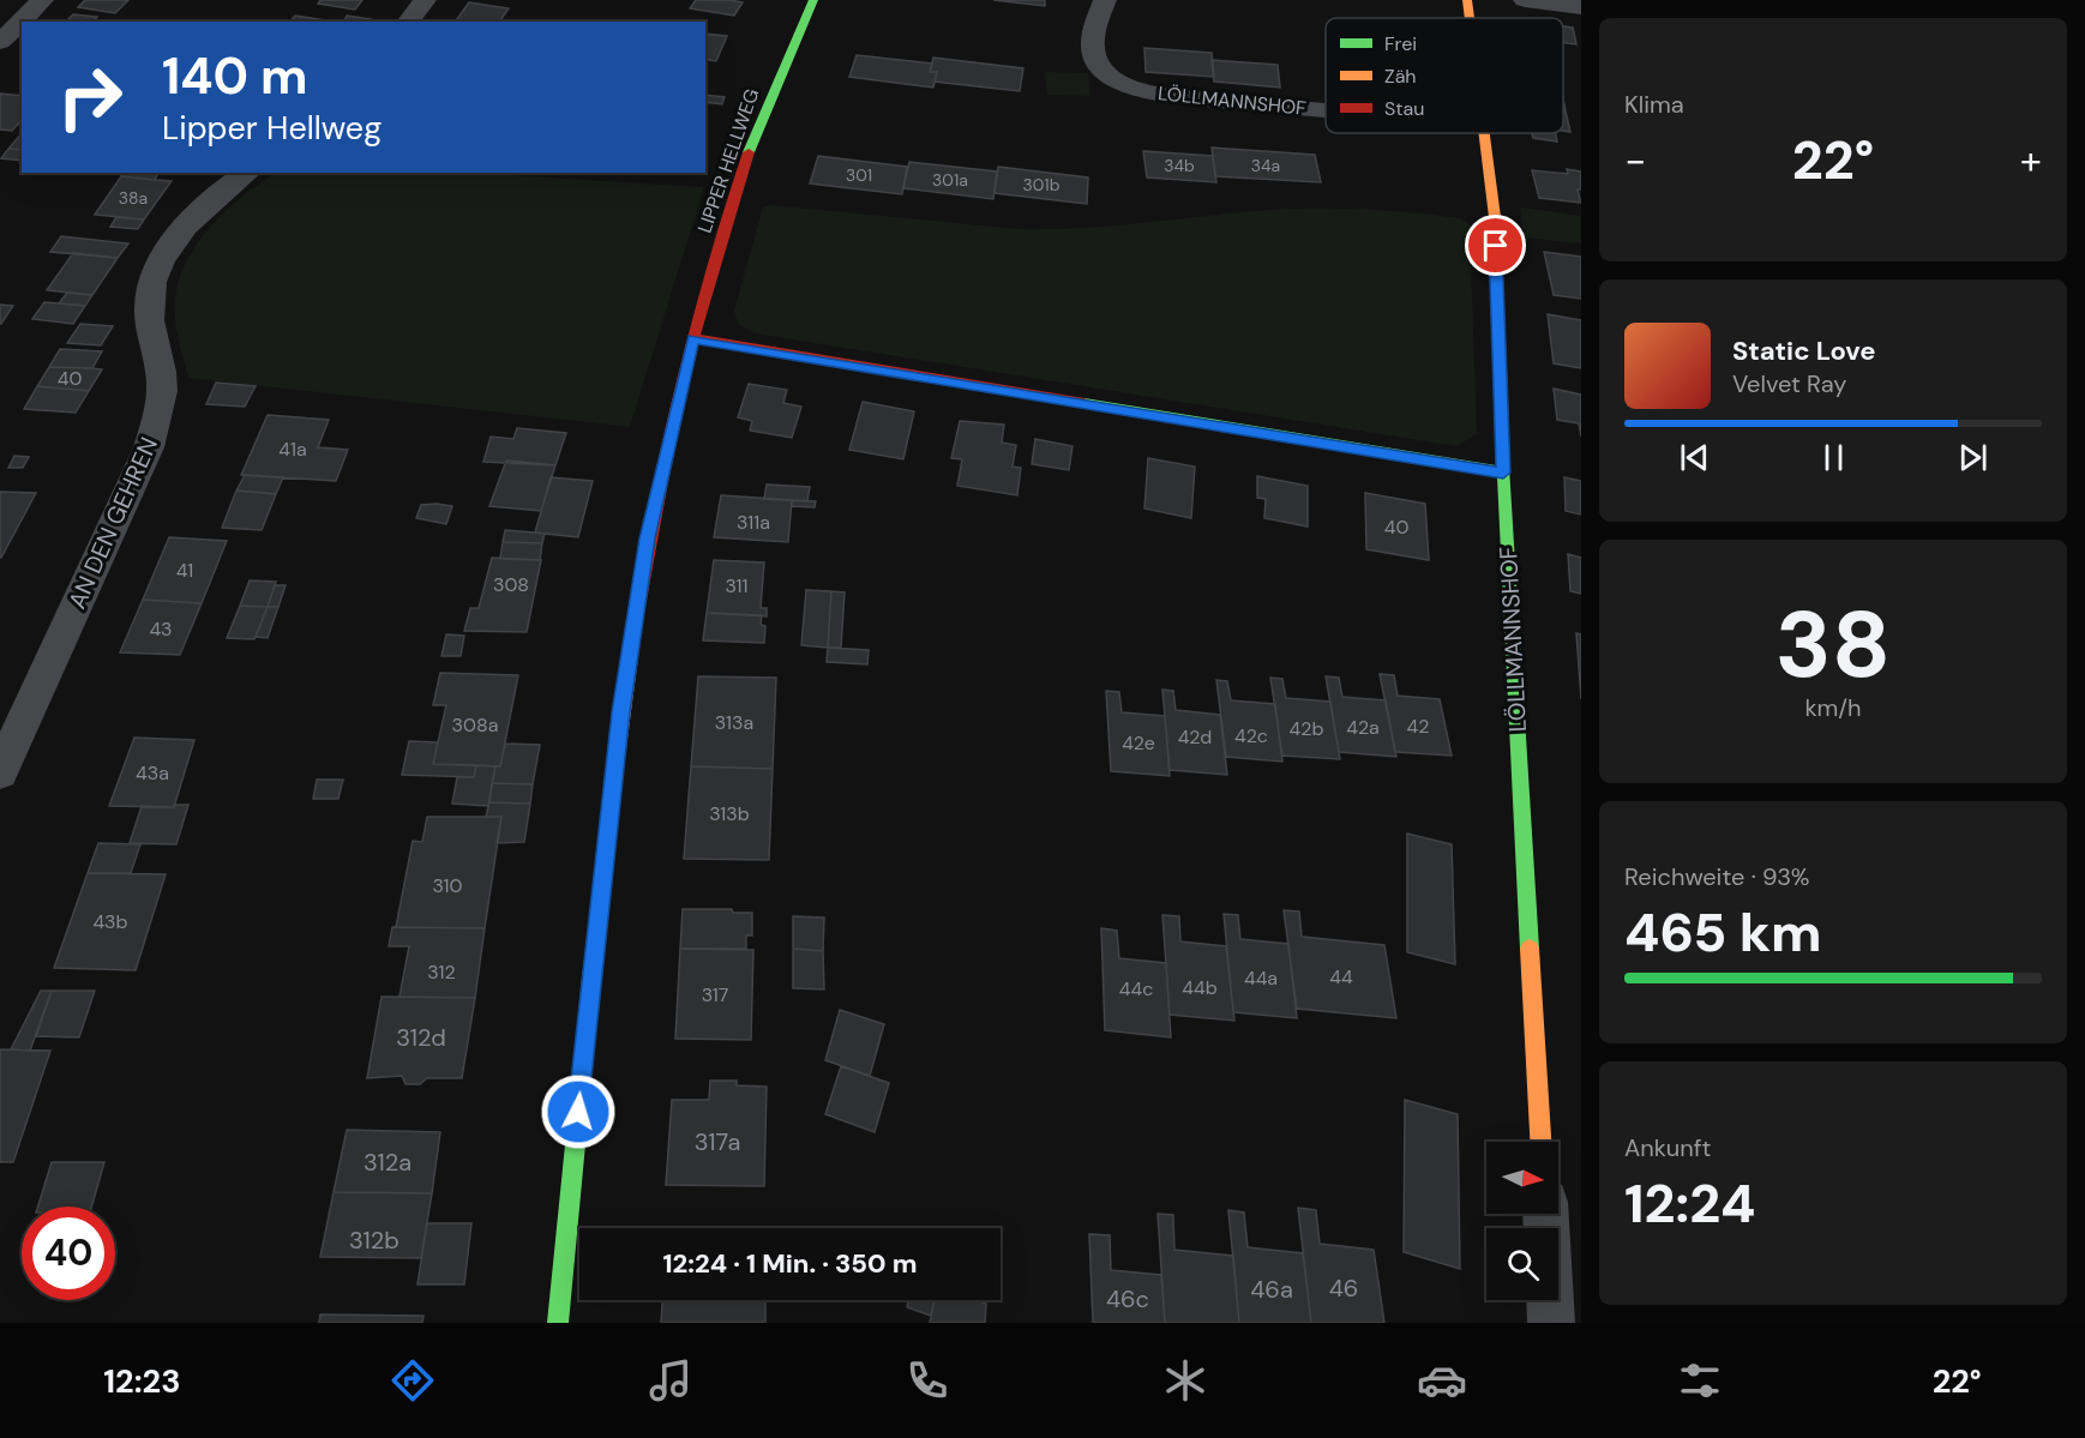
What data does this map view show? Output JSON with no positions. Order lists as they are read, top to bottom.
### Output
{
  "streets": {
    "street": ["LÖLLMANNSHOF", "LIPPER HELLWEG", "AN DEN GEHREN"]
  },
  "house_numbers": [
    "34b",
    "34a",
    "301",
    "301a",
    "301b",
    "38a",
    "40",
    "41a",
    "311a",
    "40",
    "41",
    "308",
    "311",
    "43",
    "313a",
    "308a",
    "42",
    "42a",
    "42b",
    "42c",
    "42d",
    "42e",
    "43a",
    "313b",
    "310",
    "43b",
    "312",
    "44",
    "44a",
    "44b",
    "44c",
    "317",
    "312d",
    "317a",
    "312a",
    "312b",
    "46",
    "46a",
    "46c"
  ],
  "legend": ["Frei", "Zäh", "Stau"],
  "north": "right",
  "page": {
    "tile": [
      "Klima",
      ["38", "km/h"],
      ["Reichweite · 93%", "465 km"],
      ["Ankunft", "12:24"]
    ],
    "turn": ["140 m", "Lipper Hellweg"],
    "heat": ["−", "22°", "+"],
    "song": ["Static Love", "Velvet Ray"],
    "limit": "40",
    "trip": "12:24 · 1 Min. · 350 m",
    "tabs": ["12:23", "22°"]
  }
}
